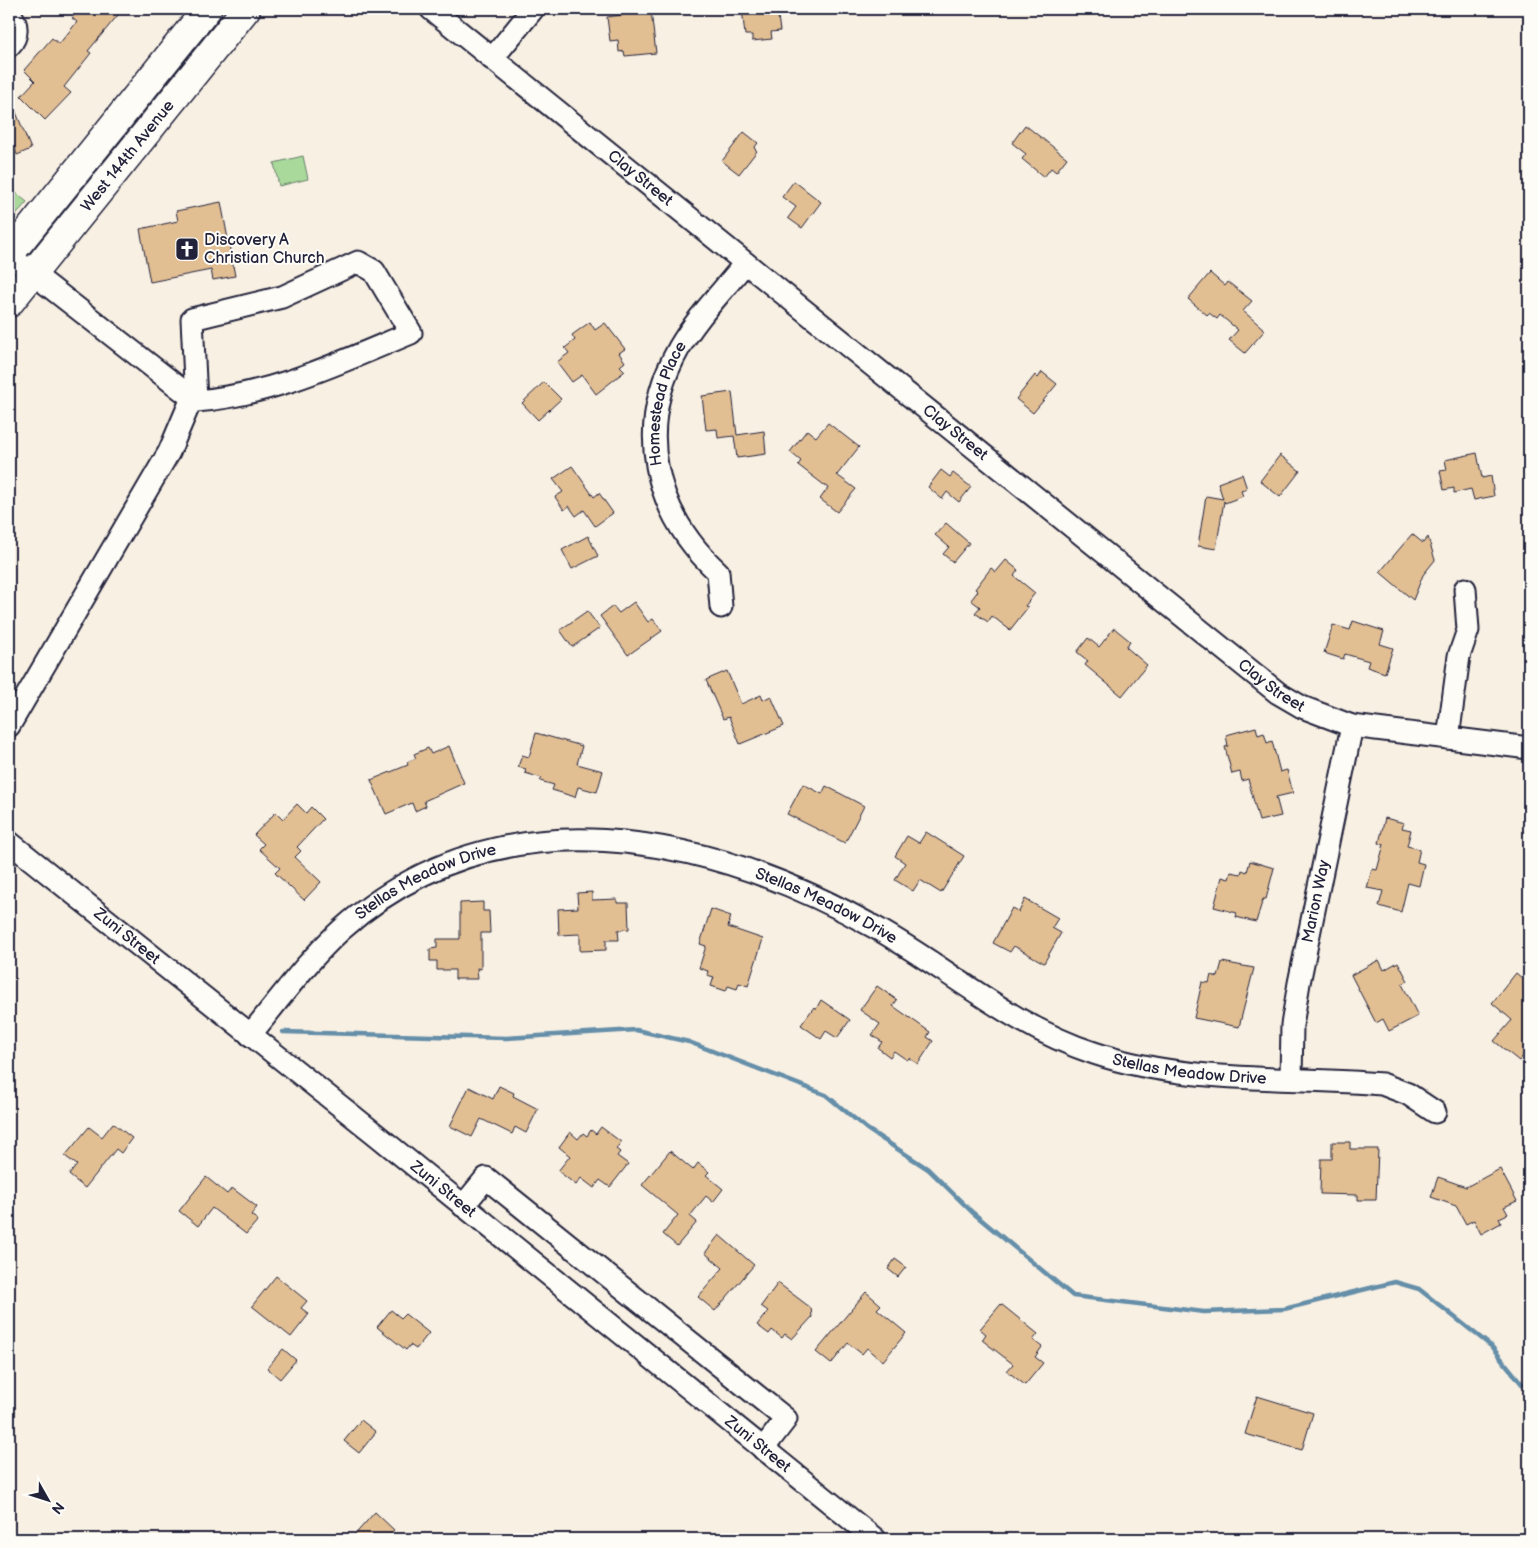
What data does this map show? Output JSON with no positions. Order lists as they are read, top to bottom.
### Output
{
  "streets": {
    "main road": ["West 144th Avenue"],
    "street": [
      "Clay Street",
      "Homestead Place",
      "Stellas Meadow Drive",
      "Marion Way",
      "Zuni Street"
    ]
  },
  "crossings": [
    ["Clay Street", "Homestead Place"],
    ["Clay Street", "Marion Way"],
    ["Stellas Meadow Drive", "Marion Way"],
    ["Stellas Meadow Drive", "Zuni Street"]
  ],
  "places": {
    "church": ["Discovery A Christian Church"]
  },
  "north": "bottom right"
}
